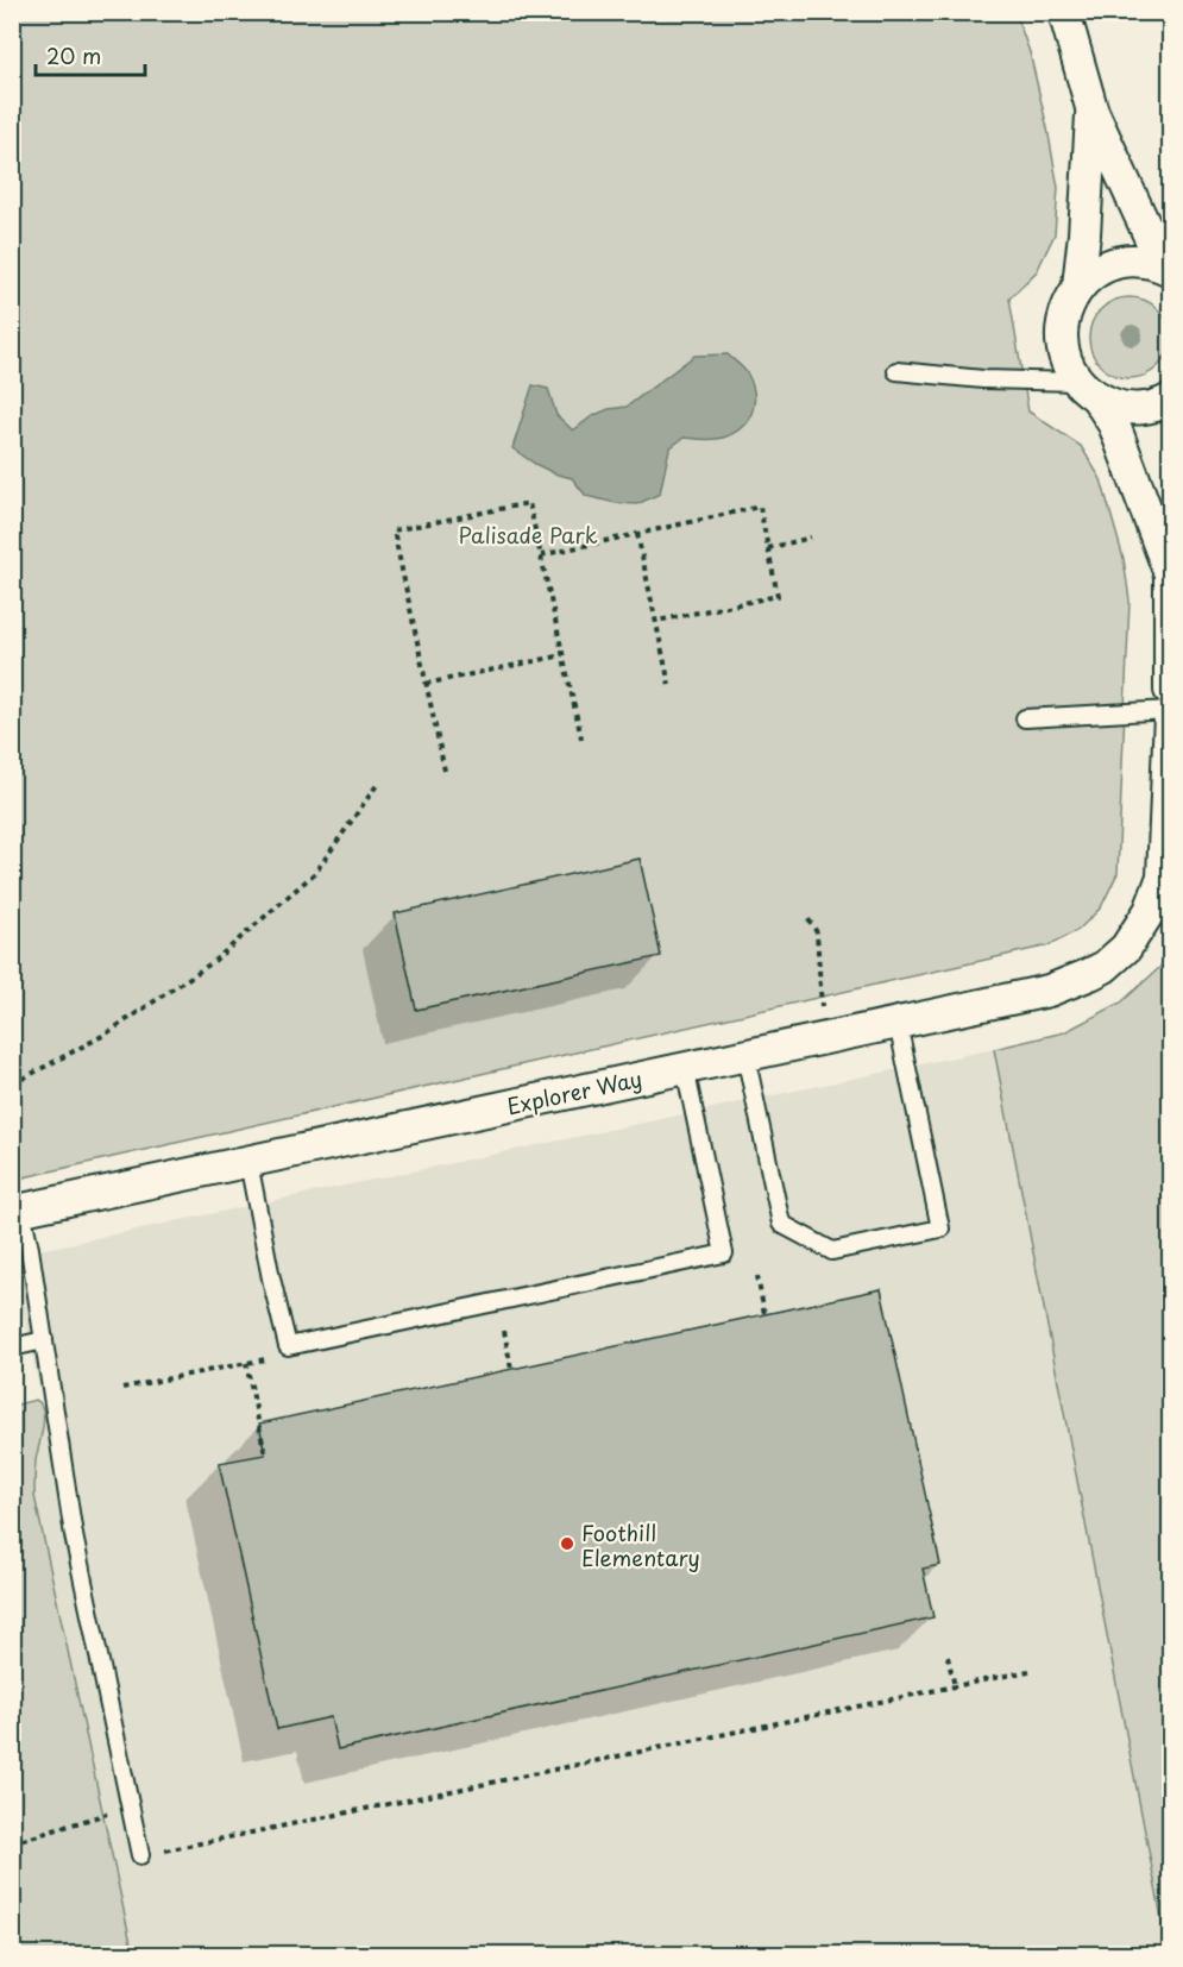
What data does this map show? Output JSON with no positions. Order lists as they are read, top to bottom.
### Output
{
  "streets": {
    "street": ["Explorer Way"]
  },
  "parks": ["Palisade Park"],
  "places": ["Foothill Elementary"],
  "scale_bar": "20 m"
}
